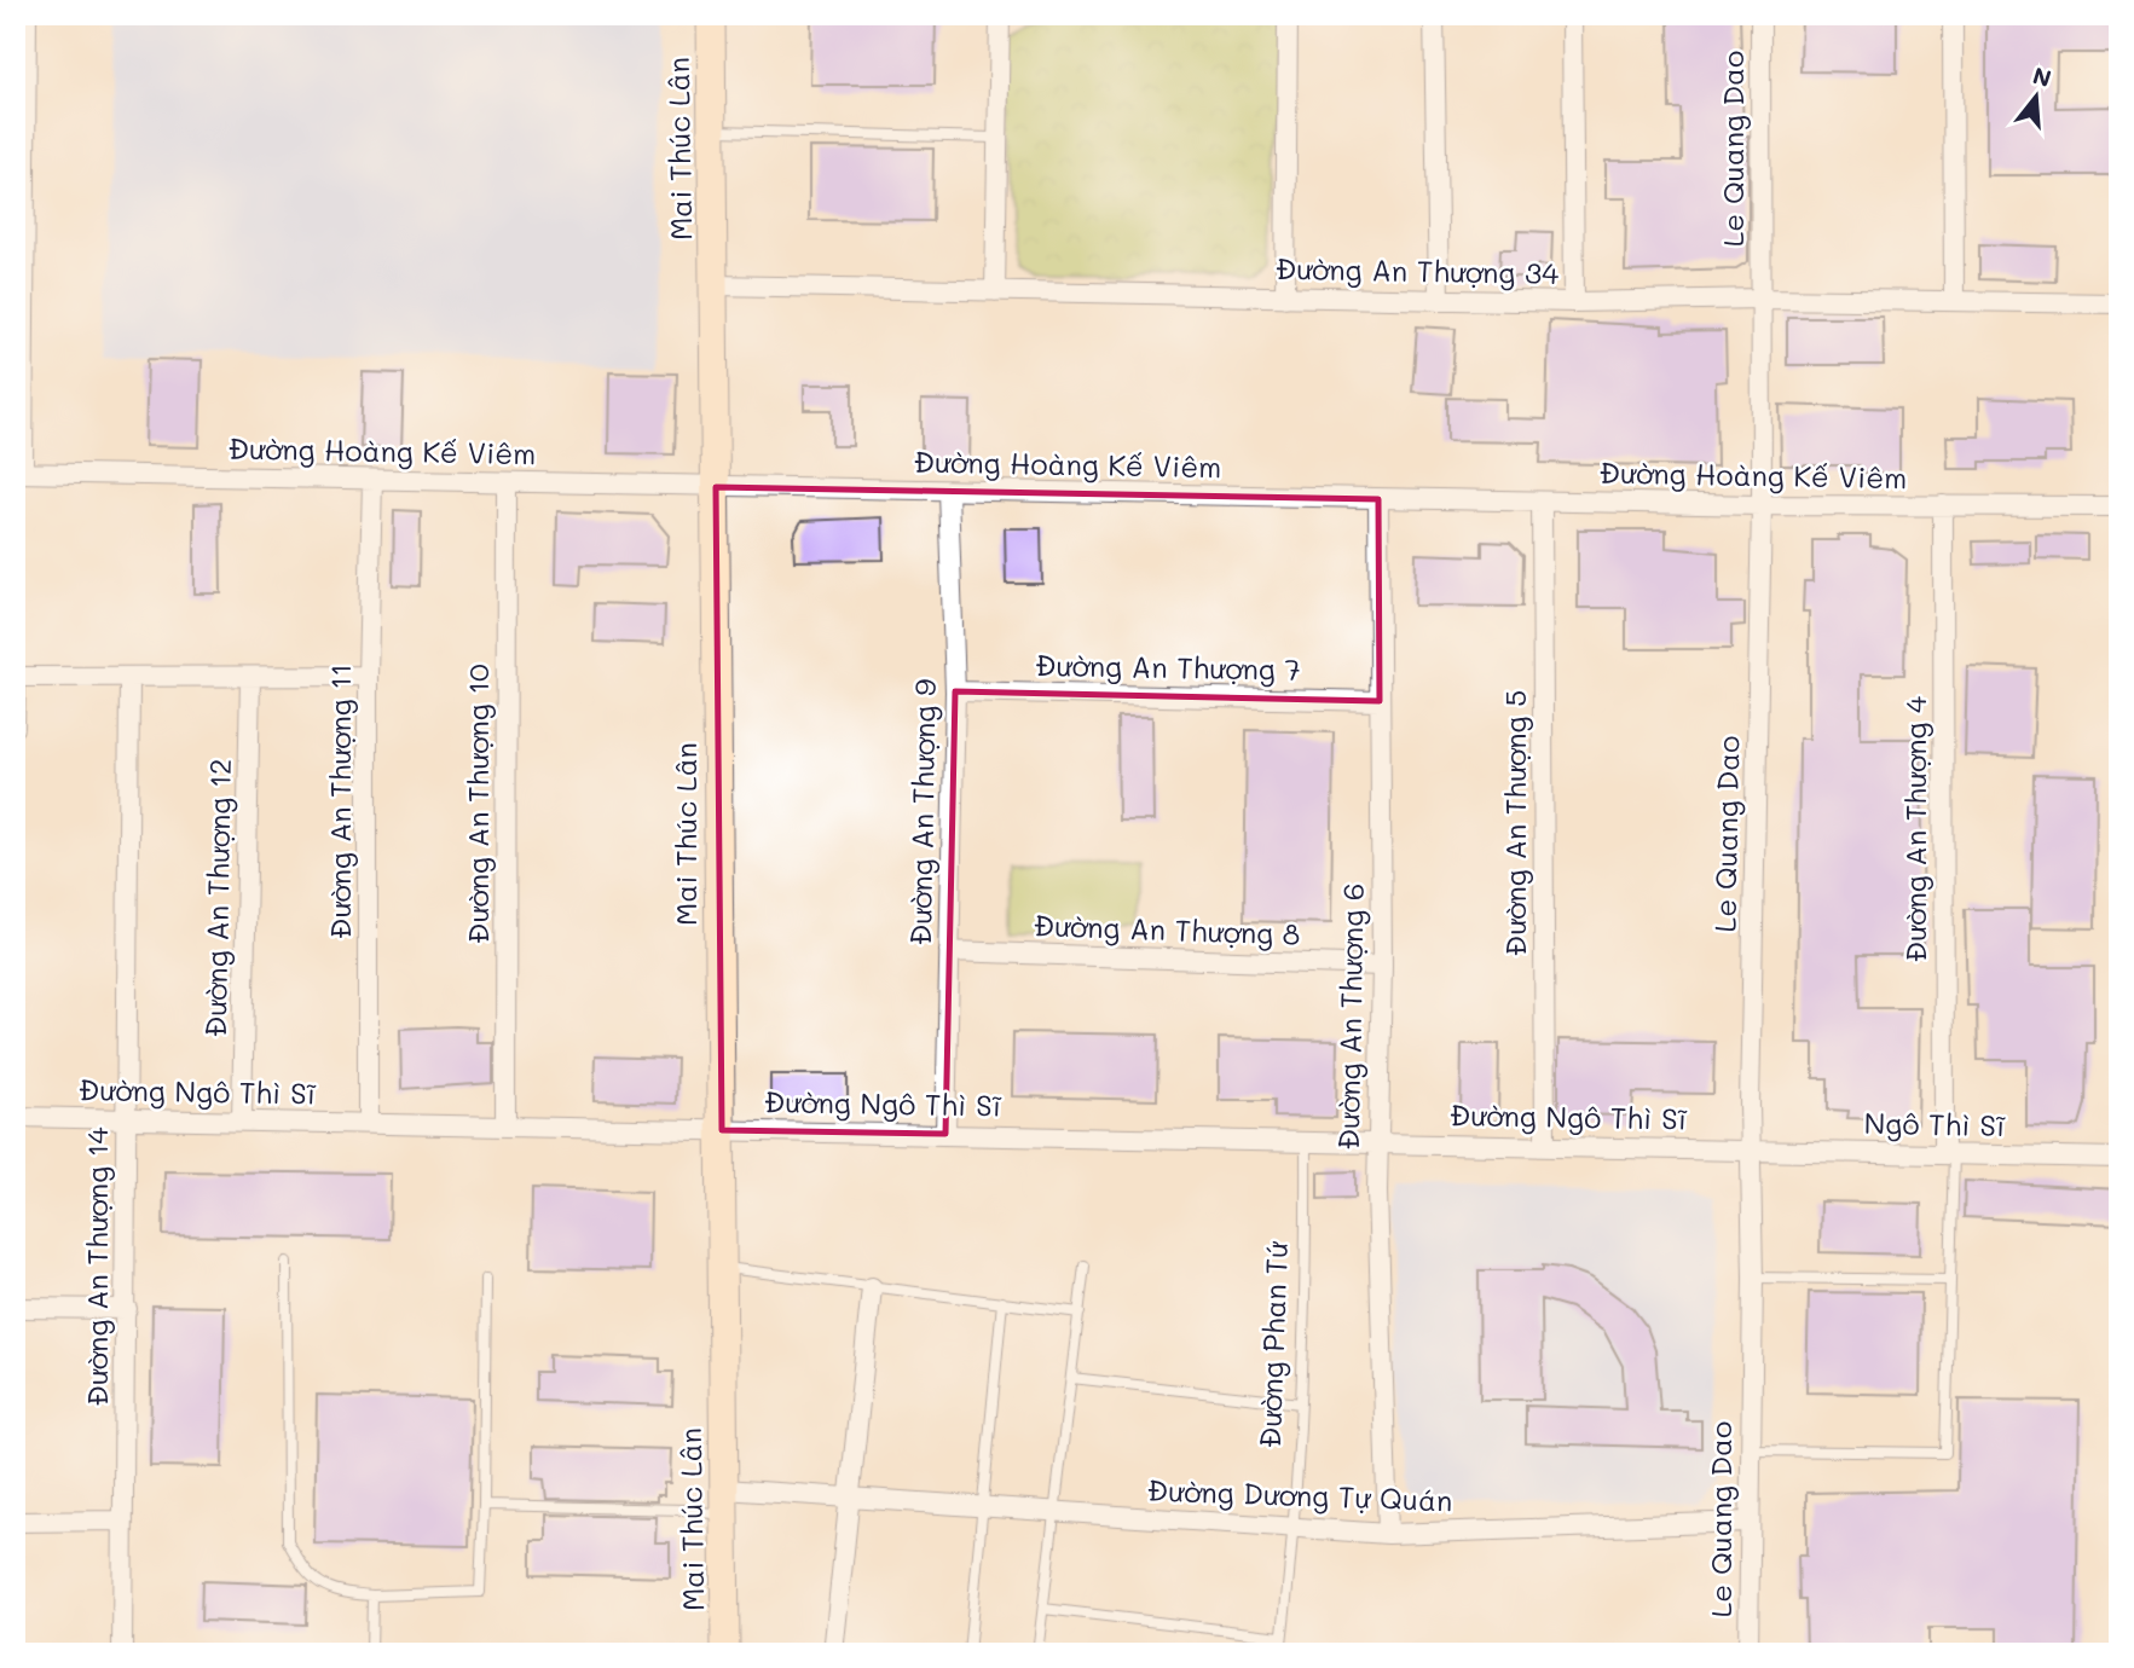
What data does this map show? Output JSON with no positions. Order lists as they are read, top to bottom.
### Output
{
  "streets": {
    "street": [
      "Mai Thúc Lân",
      "Le Quang Dao",
      "Đường An Thượng 34",
      "Đường Hoàng Kế Viêm",
      "Đường An Thượng 7",
      "Đường An Thượng 11",
      "Đường An Thượng 10",
      "Đường An Thượng 9",
      "Đường An Thượng 5",
      "Đường An Thượng 4",
      "Đường An Thượng 12",
      "Đường An Thượng 8",
      "Đường An Thượng 6",
      "Đường Ngô Thì Sĩ",
      "Ngô Thì Sĩ",
      "Đường An Thượng 14",
      "Đường Dương Tự Quán"
    ],
    "lane": ["Đường Phan Tứ"]
  },
  "crossings": [
    ["Mai Thúc Lân", "Đường An Thượng 34"],
    ["Mai Thúc Lân", "Đường Hoàng Kế Viêm"],
    ["Mai Thúc Lân", "Đường Ngô Thì Sĩ"],
    ["Mai Thúc Lân", "Đường Dương Tự Quán"],
    ["Le Quang Dao", "Đường An Thượng 34"],
    ["Le Quang Dao", "Đường Hoàng Kế Viêm"],
    ["Le Quang Dao", "Đường Ngô Thì Sĩ"],
    ["Le Quang Dao", "Ngô Thì Sĩ"],
    ["Le Quang Dao", "Đường Dương Tự Quán"],
    ["Đường Hoàng Kế Viêm", "Đường An Thượng 11"],
    ["Đường Hoàng Kế Viêm", "Đường An Thượng 10"],
    ["Đường Hoàng Kế Viêm", "Đường An Thượng 9"],
    ["Đường Hoàng Kế Viêm", "Đường An Thượng 5"],
    ["Đường Hoàng Kế Viêm", "Đường An Thượng 4"],
    ["Đường Hoàng Kế Viêm", "Đường An Thượng 6"],
    ["Đường An Thượng 7", "Đường An Thượng 9"],
    ["Đường An Thượng 7", "Đường An Thượng 6"],
    ["Đường An Thượng 11", "Đường Ngô Thì Sĩ"],
    ["Đường An Thượng 10", "Đường Ngô Thì Sĩ"],
    ["Đường An Thượng 9", "Đường An Thượng 8"],
    ["Đường An Thượng 9", "Đường Ngô Thì Sĩ"],
    ["Đường An Thượng 5", "Đường Ngô Thì Sĩ"],
    ["Đường An Thượng 4", "Ngô Thì Sĩ"],
    ["Đường An Thượng 12", "Đường Ngô Thì Sĩ"],
    ["Đường An Thượng 8", "Đường An Thượng 6"],
    ["Đường An Thượng 6", "Đường Ngô Thì Sĩ"],
    ["Đường An Thượng 6", "Đường Dương Tự Quán"],
    ["Đường Ngô Thì Sĩ", "Ngô Thì Sĩ"],
    ["Đường Ngô Thì Sĩ", "Đường An Thượng 14"],
    ["Đường Ngô Thì Sĩ", "Đường Phan Tứ"],
    ["Đường Phan Tứ", "Đường Dương Tự Quán"]
  ],
  "north": "top"
}
